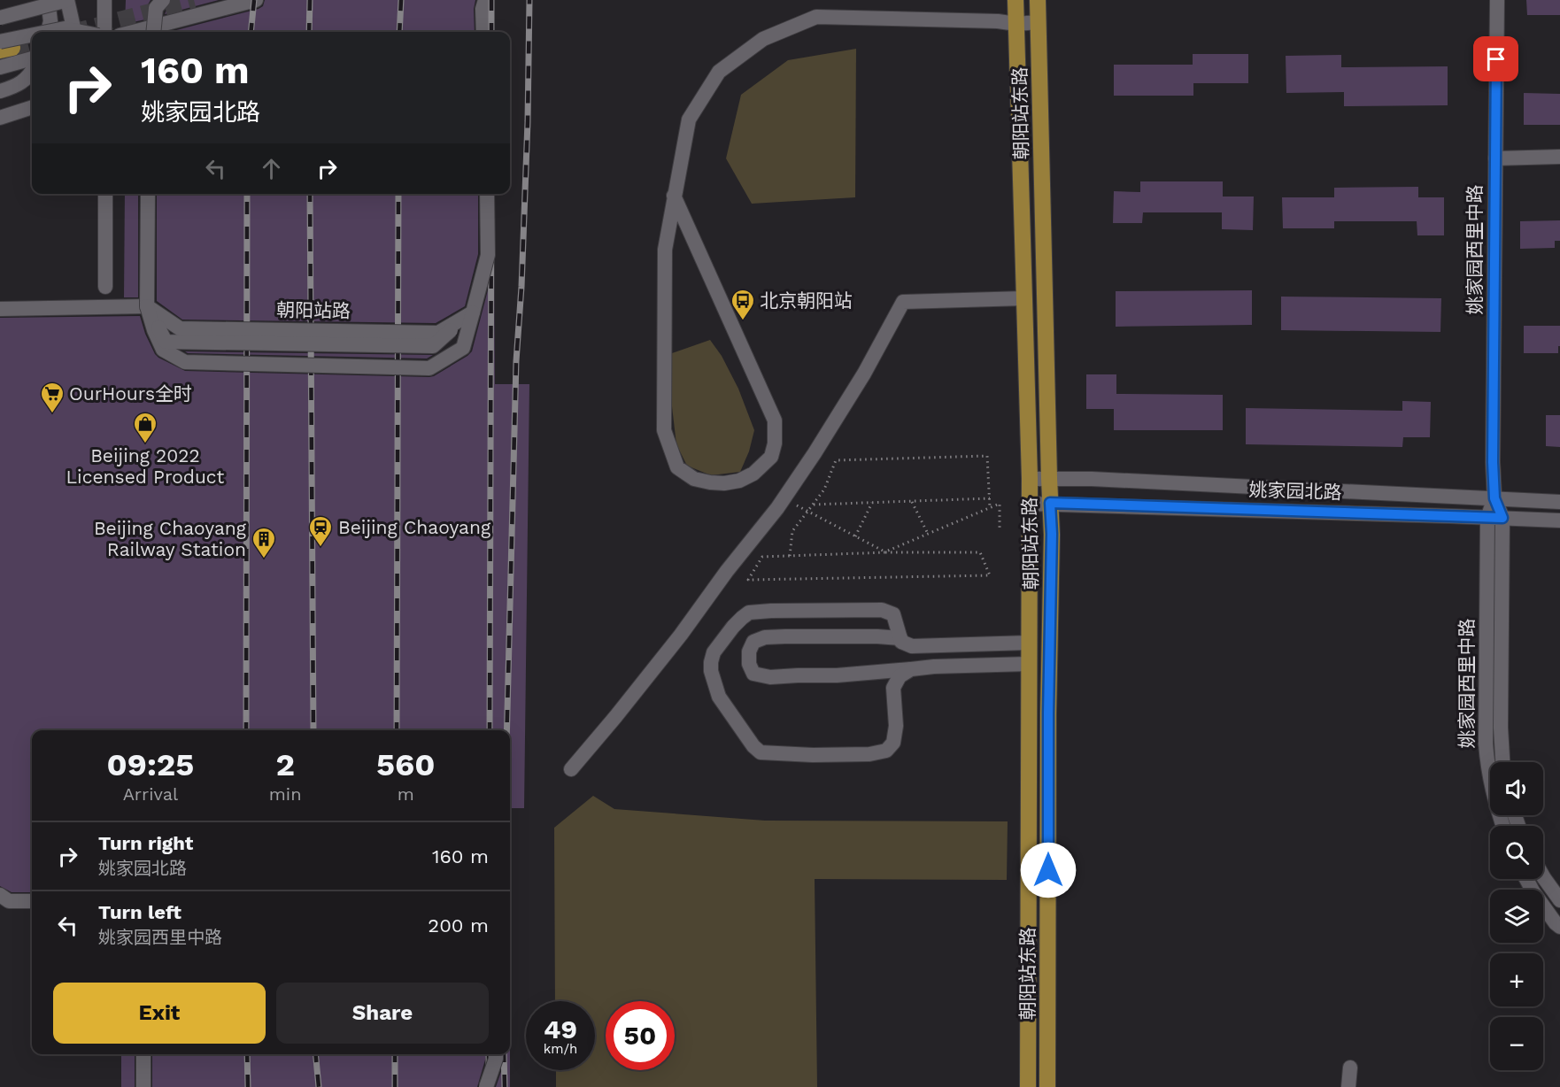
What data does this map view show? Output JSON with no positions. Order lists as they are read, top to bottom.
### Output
{
  "streets": {
    "main road": ["朝阳站东路"],
    "street": ["姚家园西里中路", "朝阳站路", "姚家园北路"]
  },
  "crossings": [
    ["朝阳站东路", "姚家园北路"],
    ["姚家园西里中路", "姚家园北路"]
  ],
  "places": {
    "bus stop": ["北京朝阳站"],
    "supermarket": ["OurHours全时"],
    "shop": ["Beijing 2022 Licensed Product"],
    "station": ["Beijing Chaoyang"],
    "building": ["Beijing Chaoyang Railway Station"]
  },
  "page": {
    "turn": ["160 m", "姚家园北路"],
    "eta": [
      "09:25",
      "Arrival",
      "2",
      "min",
      "560",
      "m"
    ],
    "map_buttons": ["+", "−"],
    "list": [
      {
        "name": "Turn right",
        "note": "姚家园北路",
        "value": "160 m"
      },
      {
        "name": "Turn left",
        "note": "姚家园西里中路",
        "value": "200 m"
      }
    ],
    "buttons": ["Exit", "Share"],
    "speed": "49 km/h",
    "limit": "50"
  }
}
